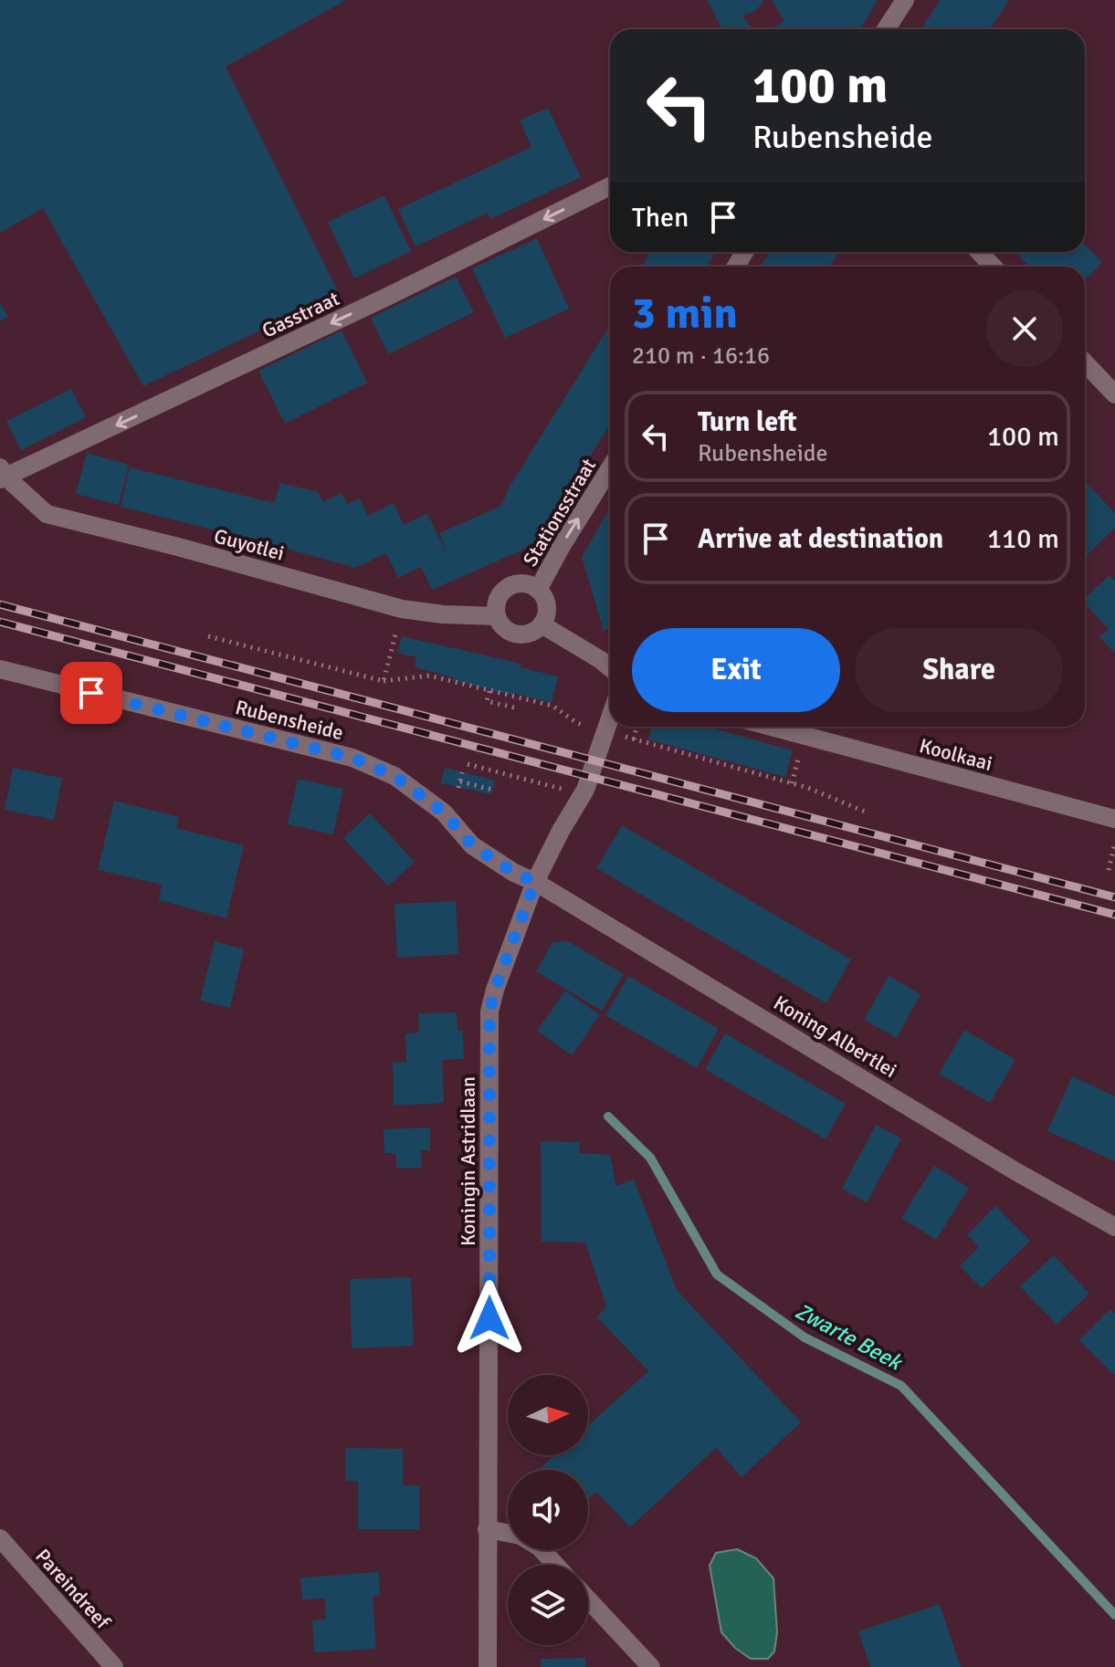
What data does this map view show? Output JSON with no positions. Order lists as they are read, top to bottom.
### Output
{
  "streets": {
    "street": [
      "Gasstraat",
      "Stationsstraat",
      "Guyotlei",
      "Rubensheide",
      "Koolkaai",
      "Koning Albertlei",
      "Koningin Astridlaan",
      "Pareindreef"
    ]
  },
  "crossings": [
    ["Gasstraat", "Guyotlei"],
    ["Stationsstraat", "Guyotlei"],
    ["Rubensheide", "Koning Albertlei"],
    ["Rubensheide", "Koningin Astridlaan"],
    ["Koning Albertlei", "Koningin Astridlaan"]
  ],
  "one_way": ["Gasstraat", "Stationsstraat"],
  "water": ["Zwarte Beek"],
  "north": "right",
  "page": {
    "turn": ["100 m", "Rubensheide"],
    "then": "Then",
    "heading": ["3 min", "210 m · 16:16"],
    "list": [
      {
        "name": "Turn left",
        "note": "Rubensheide",
        "value": "100 m"
      },
      {
        "name": "Arrive at destination",
        "value": "110 m"
      }
    ],
    "buttons": ["Exit", "Share"]
  }
}
